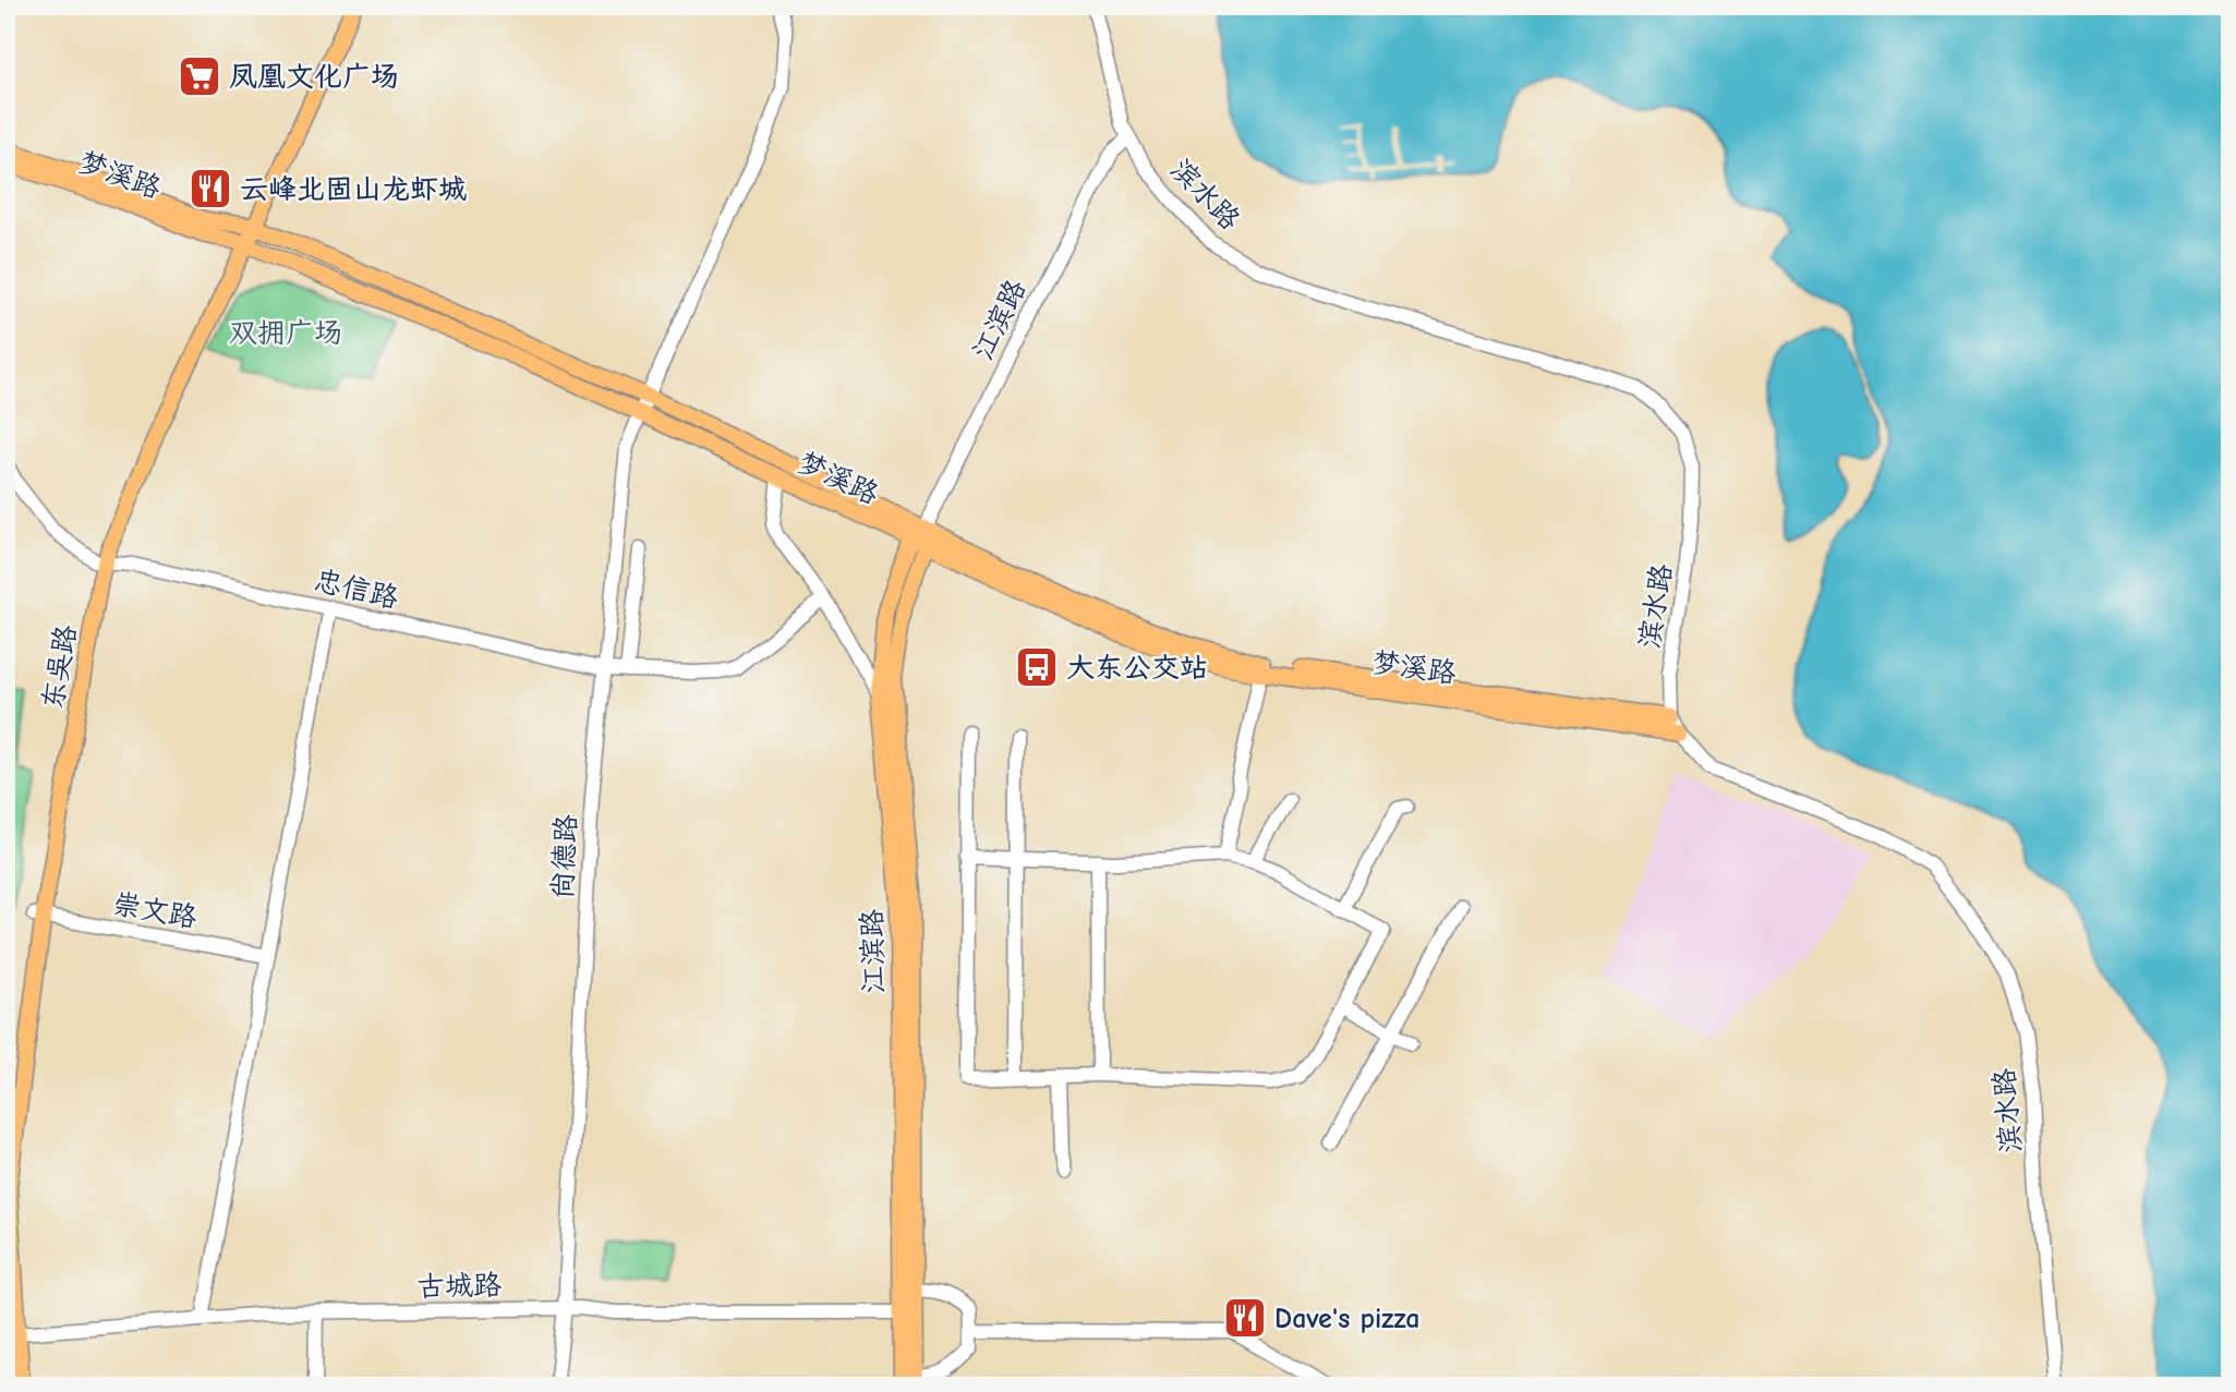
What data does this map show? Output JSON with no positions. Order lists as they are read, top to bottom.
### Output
{
  "streets": {
    "main road": ["梦溪路", "江滨路", "东吴路"],
    "street": [
      "滨水路",
      "忠信路",
      "尚德路",
      "崇文路",
      "古城路"
    ]
  },
  "crossings": [
    ["梦溪路", "滨水路"],
    ["梦溪路", "江滨路"],
    ["梦溪路", "东吴路"],
    ["梦溪路", "尚德路"],
    ["滨水路", "江滨路"],
    ["江滨路", "古城路"],
    ["忠信路", "东吴路"],
    ["忠信路", "尚德路"],
    ["东吴路", "崇文路"],
    ["东吴路", "古城路"],
    ["尚德路", "古城路"]
  ],
  "parks": ["双拥广场"],
  "places": {
    "supermarket": ["凤凰文化广场"],
    "restaurant": ["云峰北固山龙虾城", "Dave's pizza"],
    "bus stop": ["大东公交站"]
  }
}
